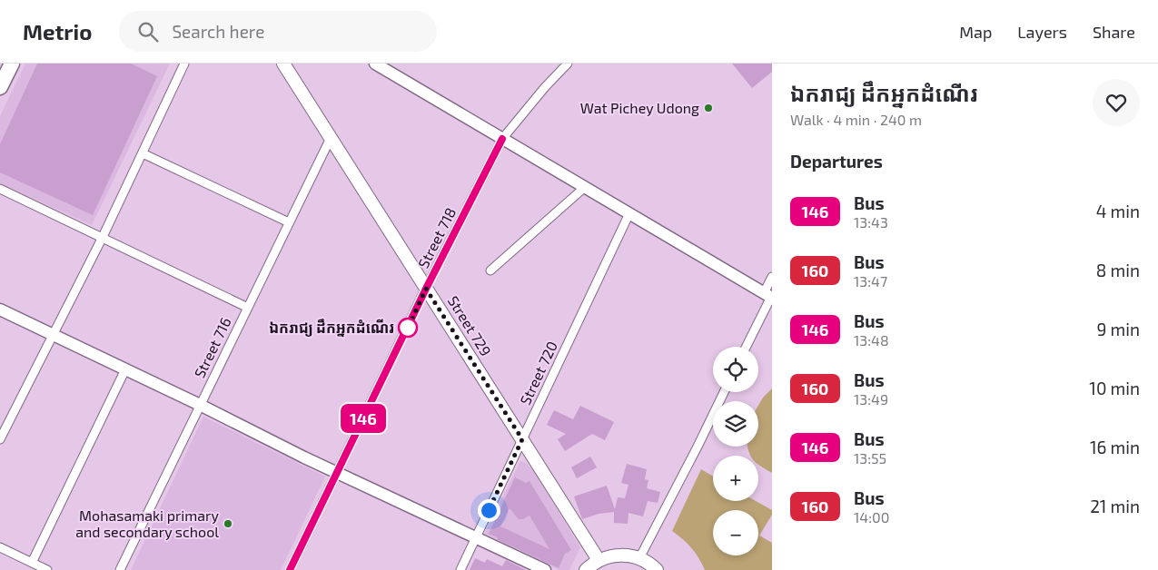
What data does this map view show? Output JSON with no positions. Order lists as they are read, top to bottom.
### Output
{
  "streets": {
    "main road": ["Street 729"],
    "street": ["Street 718", "Street 716", "Street 720"]
  },
  "crossings": [
    ["Street 718", "Street 729"],
    ["Street 729", "Street 716"],
    ["Street 729", "Street 720"]
  ],
  "places": ["Wat Pichey Udong", "ឯករាជ្យ ដឹកអ្នកដំណើរ", "Mohasamaki primary and secondary school"],
  "lines": ["bus line 146"],
  "page": {
    "header": "Metrio",
    "search": "Search here",
    "nav": ["Map", "Layers", "Share"],
    "on_map": "146",
    "heading": [
      ["ឯករាជ្យ ដឹកអ្នកដំណើរ", "Walk · 4 min · 240 m"],
      "Departures"
    ],
    "list": [
      {
        "mark": "146",
        "name": "Bus",
        "note": "13:43",
        "value": "4 min"
      },
      {
        "mark": "160",
        "name": "Bus",
        "note": "13:47",
        "value": "8 min"
      },
      {
        "mark": "146",
        "name": "Bus",
        "note": "13:48",
        "value": "9 min"
      },
      {
        "mark": "160",
        "name": "Bus",
        "note": "13:49",
        "value": "10 min"
      },
      {
        "mark": "146",
        "name": "Bus",
        "note": "13:55",
        "value": "16 min"
      },
      {
        "mark": "160",
        "name": "Bus",
        "note": "14:00",
        "value": "21 min"
      }
    ],
    "map_buttons": ["+", "−"]
  }
}
